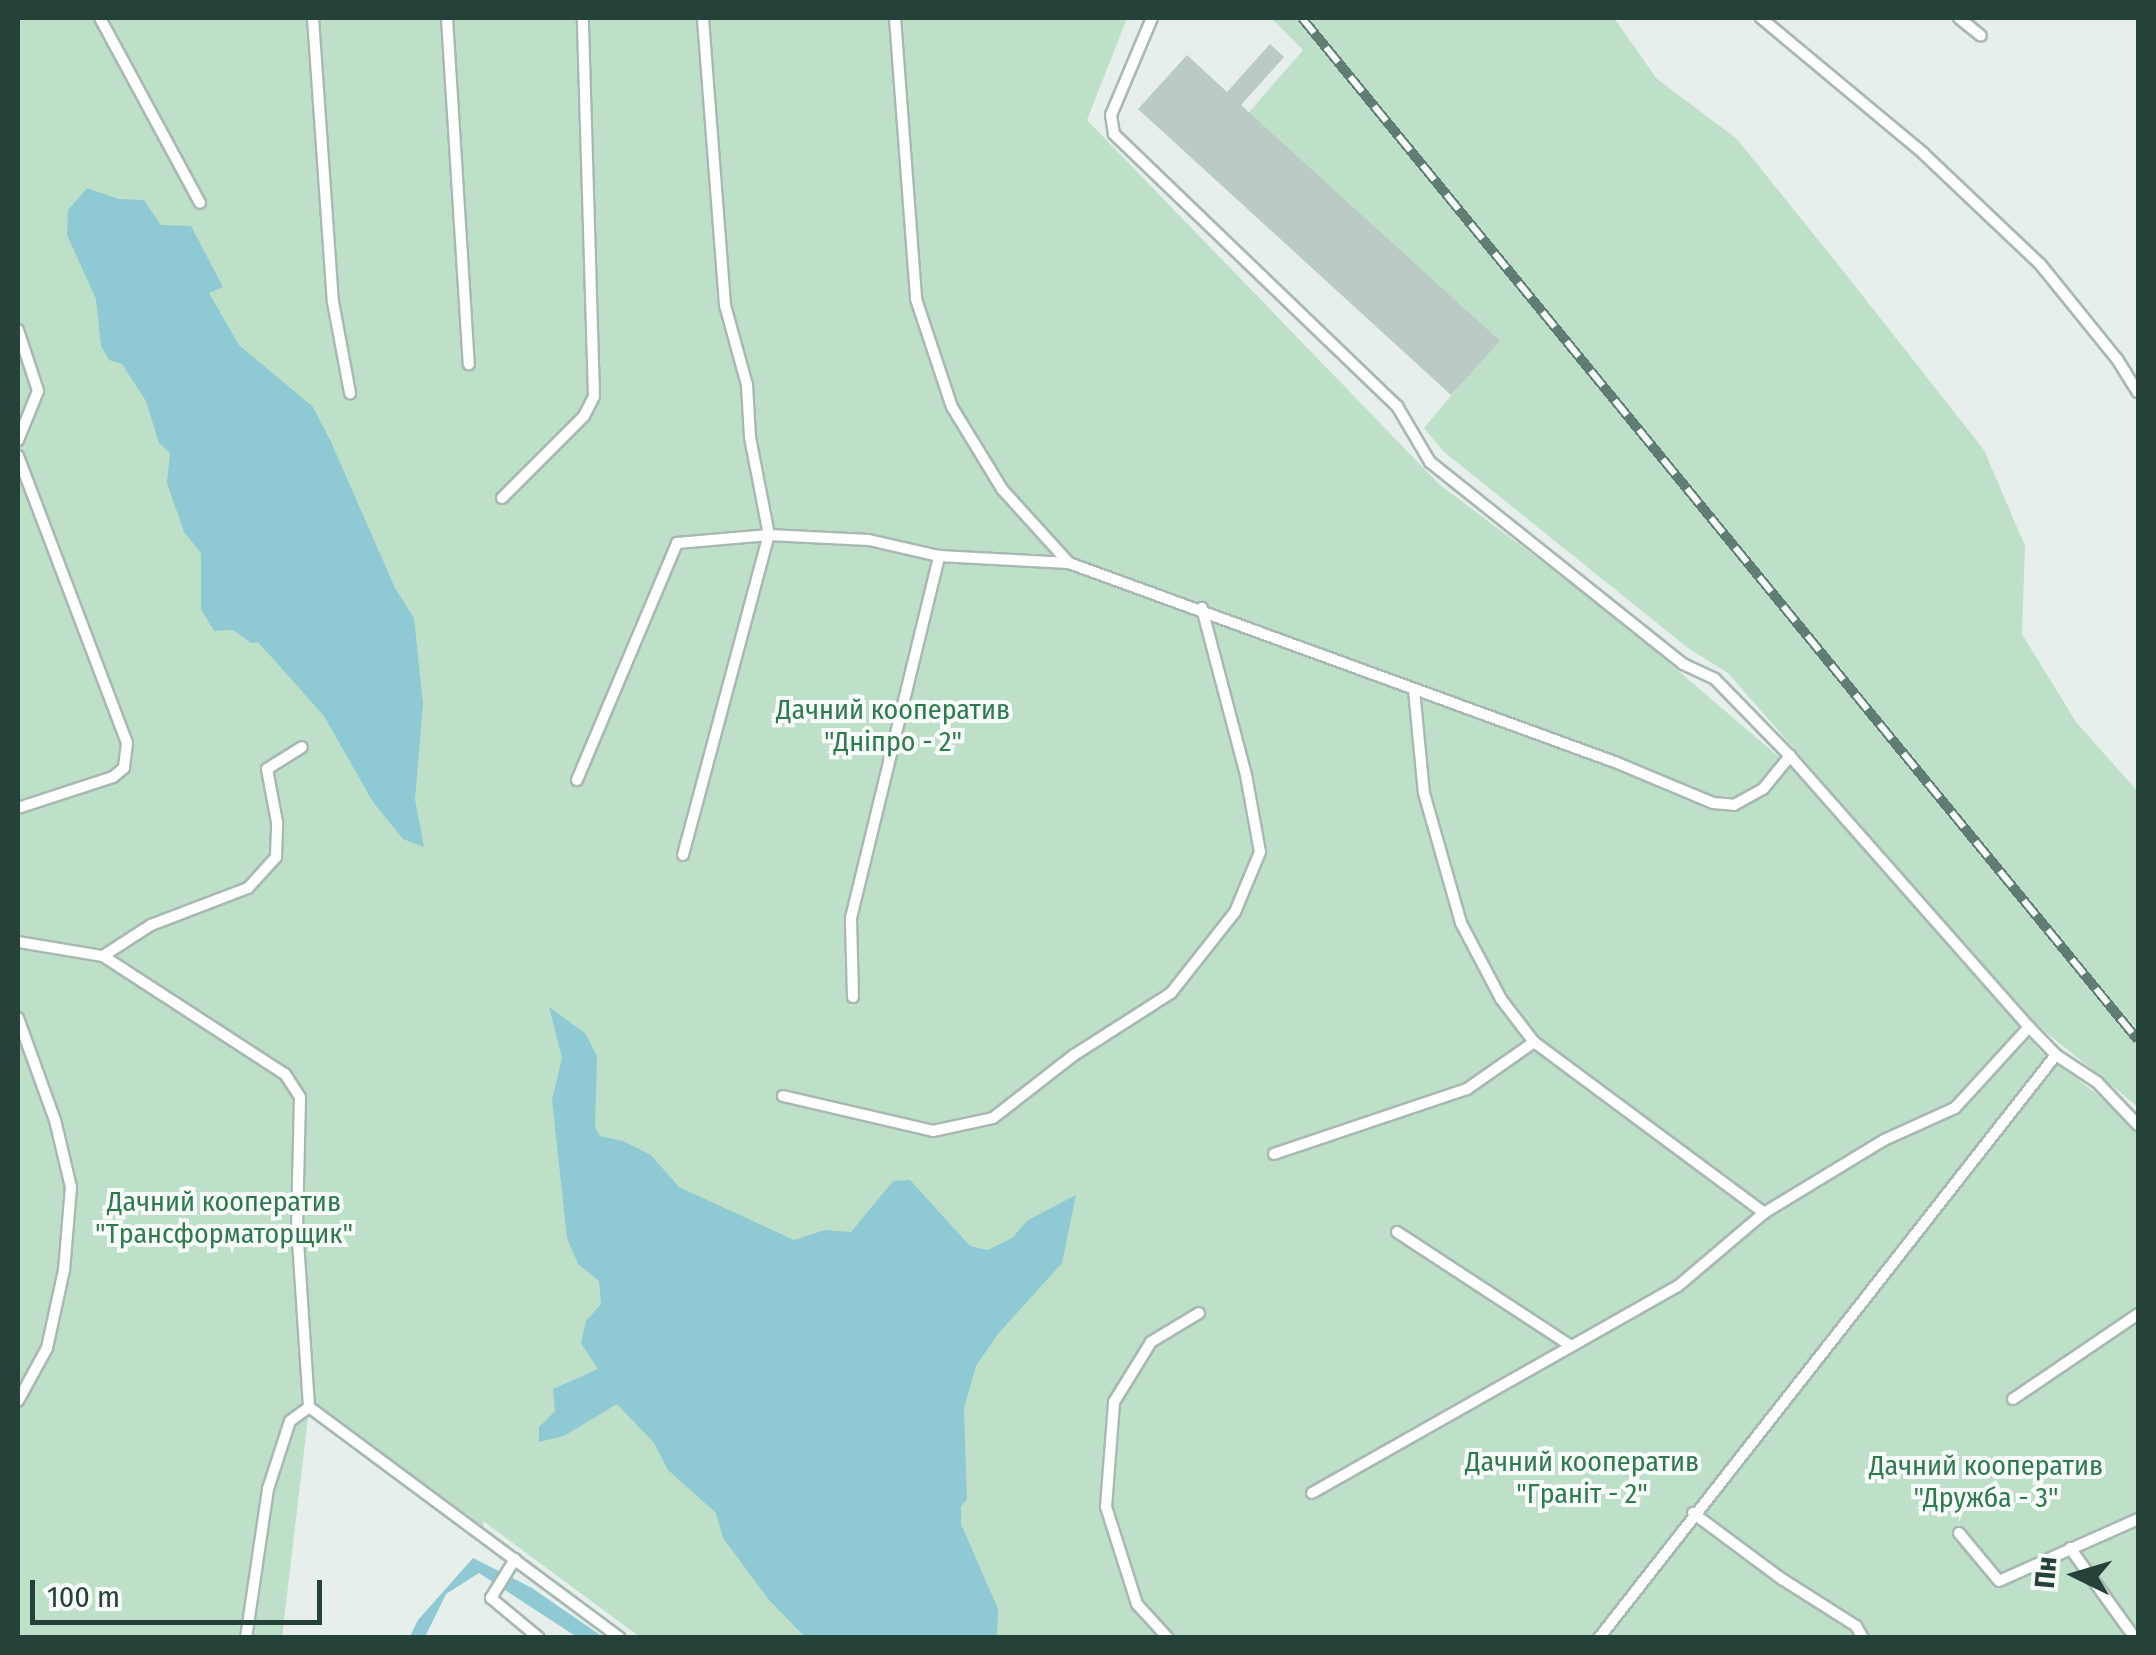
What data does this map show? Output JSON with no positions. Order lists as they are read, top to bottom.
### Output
{
  "parks": [
    "Дачний кооператив \"Дніпро - 2\"",
    "Дачний кооператив \"Трансформаторщик\"",
    "Дачний кооператив \"Граніт - 2\"",
    "Дачний кооператив \"Дружба - 3\""
  ],
  "scale_bar": "100 m",
  "north": "left"
}
